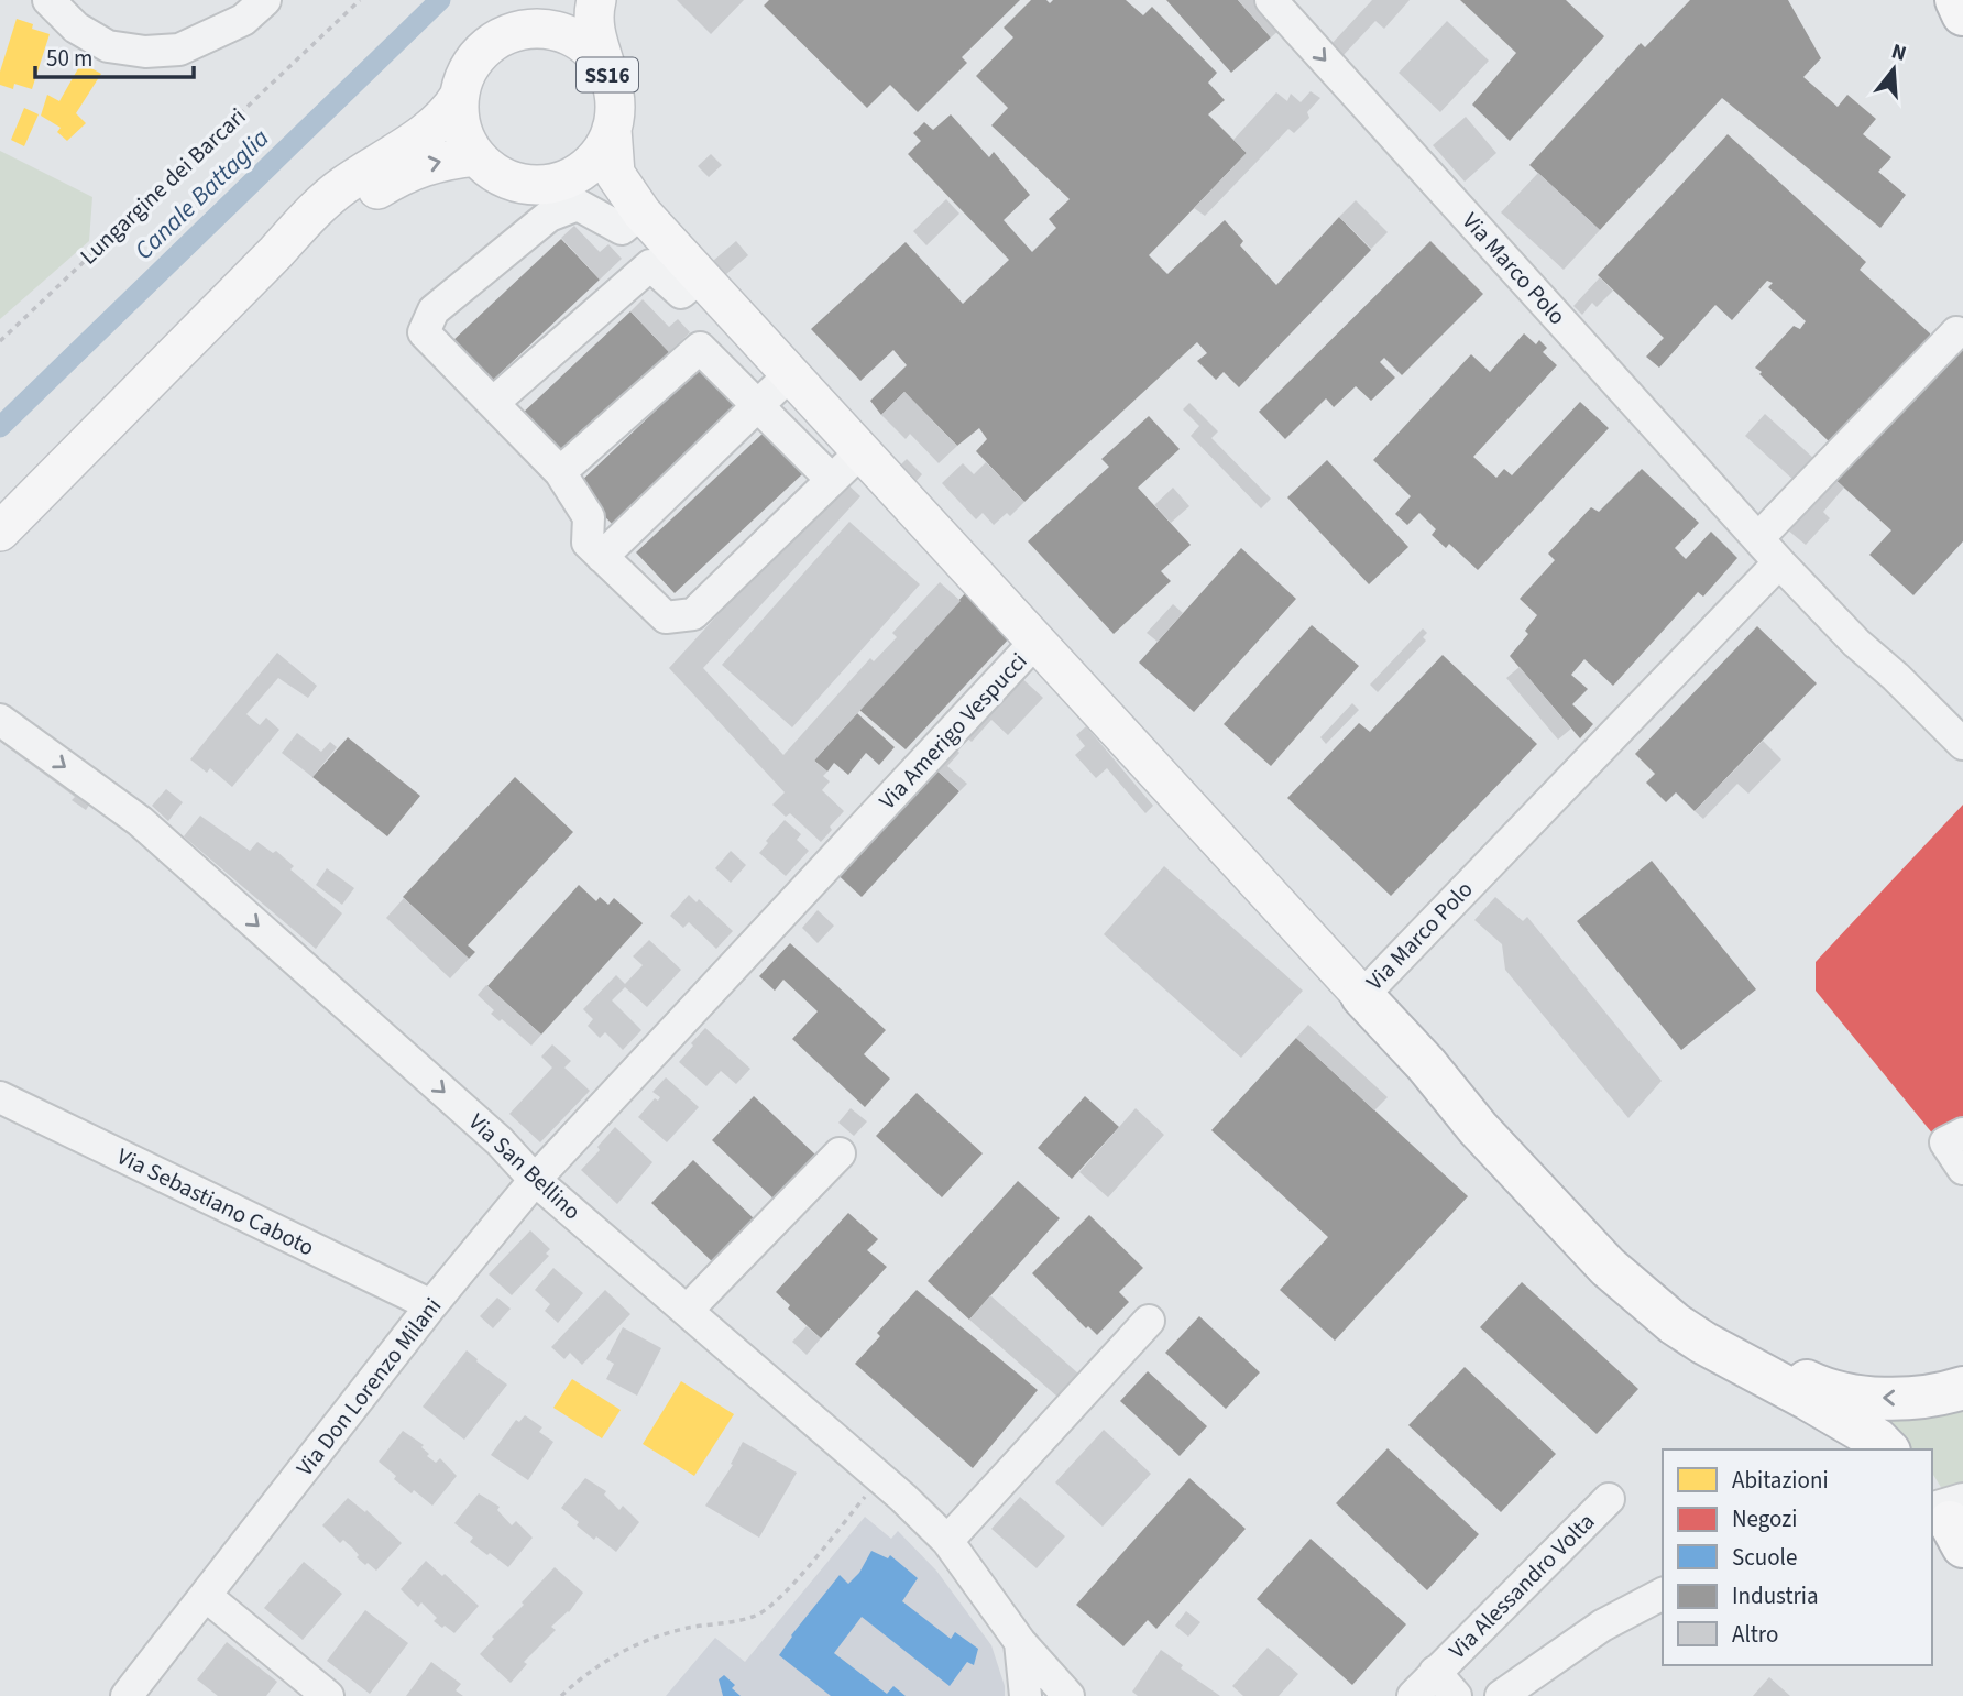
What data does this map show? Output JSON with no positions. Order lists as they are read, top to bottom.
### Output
{
  "streets": {
    "main road": ["SS16", "Via Marco Polo", "Via Amerigo Vespucci"],
    "street": [
      "Via San Bellino",
      "Via Sebastiano Caboto",
      "Via Don Lorenzo Milani",
      "Via Alessandro Volta"
    ],
    "path": ["Lungargine dei Barcari"]
  },
  "crossings": [
    ["SS16", "Via Amerigo Vespucci"],
    ["Via Marco Polo", "Via Amerigo Vespucci"],
    ["Via Amerigo Vespucci", "Via San Bellino"],
    ["Via Amerigo Vespucci", "Via Don Lorenzo Milani"],
    ["Via San Bellino", "Via Don Lorenzo Milani"],
    ["Via Sebastiano Caboto", "Via Don Lorenzo Milani"]
  ],
  "one_way": ["Via San Bellino"],
  "water": ["Canale Battaglia"],
  "legend": [
    "Abitazioni",
    "Negozi",
    "Scuole",
    "Industria",
    "Altro"
  ],
  "scale_bar": "50 m",
  "north": "top"
}
